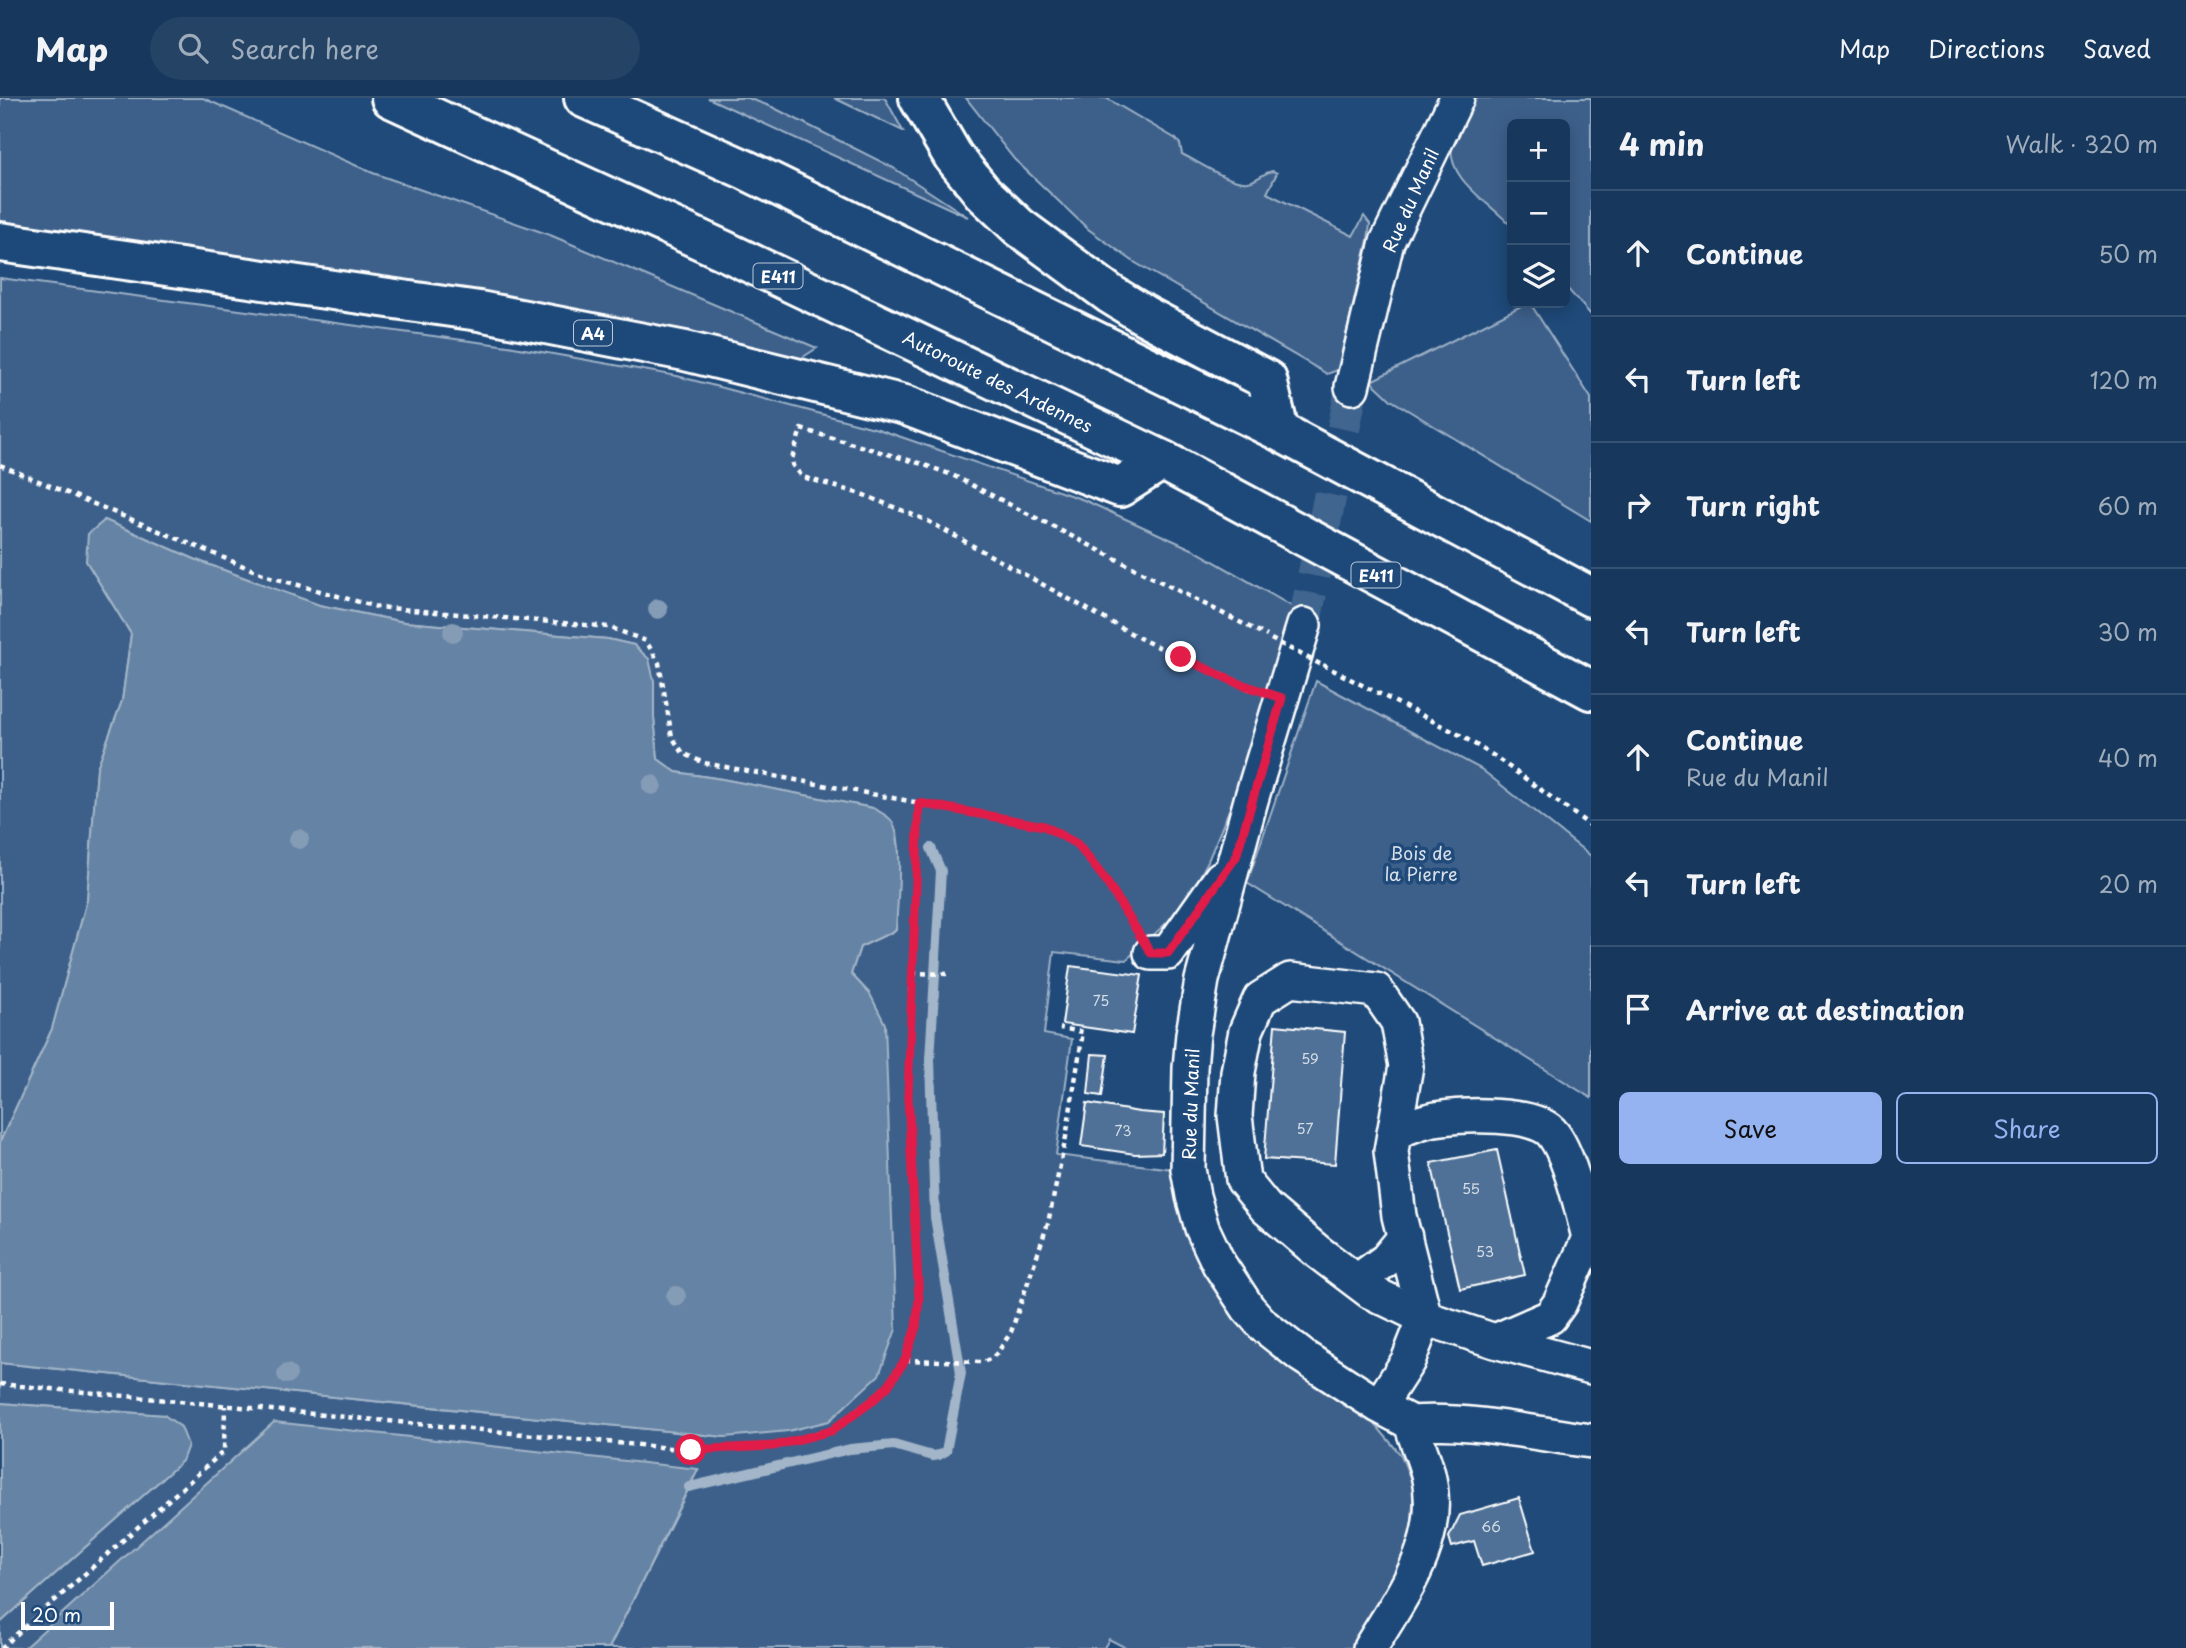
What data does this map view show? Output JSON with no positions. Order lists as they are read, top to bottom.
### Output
{
  "streets": {
    "highway": ["E411", "A4", "Autoroute des Ardennes"],
    "street": ["Rue du Manil"]
  },
  "crossings": [
    ["A4", "Autoroute des Ardennes"]
  ],
  "parks": ["Bois de la Pierre"],
  "house_numbers": [
    "75",
    "59",
    "57",
    "73",
    "55",
    "53",
    "66"
  ],
  "scale_bar": "20 m",
  "page": {
    "header": "Map",
    "search": "Search here",
    "nav": ["Map", "Directions", "Saved"],
    "heading": ["4 min", "Walk · 320 m"],
    "map_buttons": ["+", "−"],
    "list": [
      ["Continue", "50 m"],
      ["Turn left", "120 m"],
      ["Turn right", "60 m"],
      ["Turn left", "30 m"],
      ["Continue", "Rue du Manil", "40 m"],
      ["Turn left", "20 m"],
      "Arrive at destination"
    ],
    "buttons": ["Save", "Share"],
    "scale": "20 m"
  }
}
